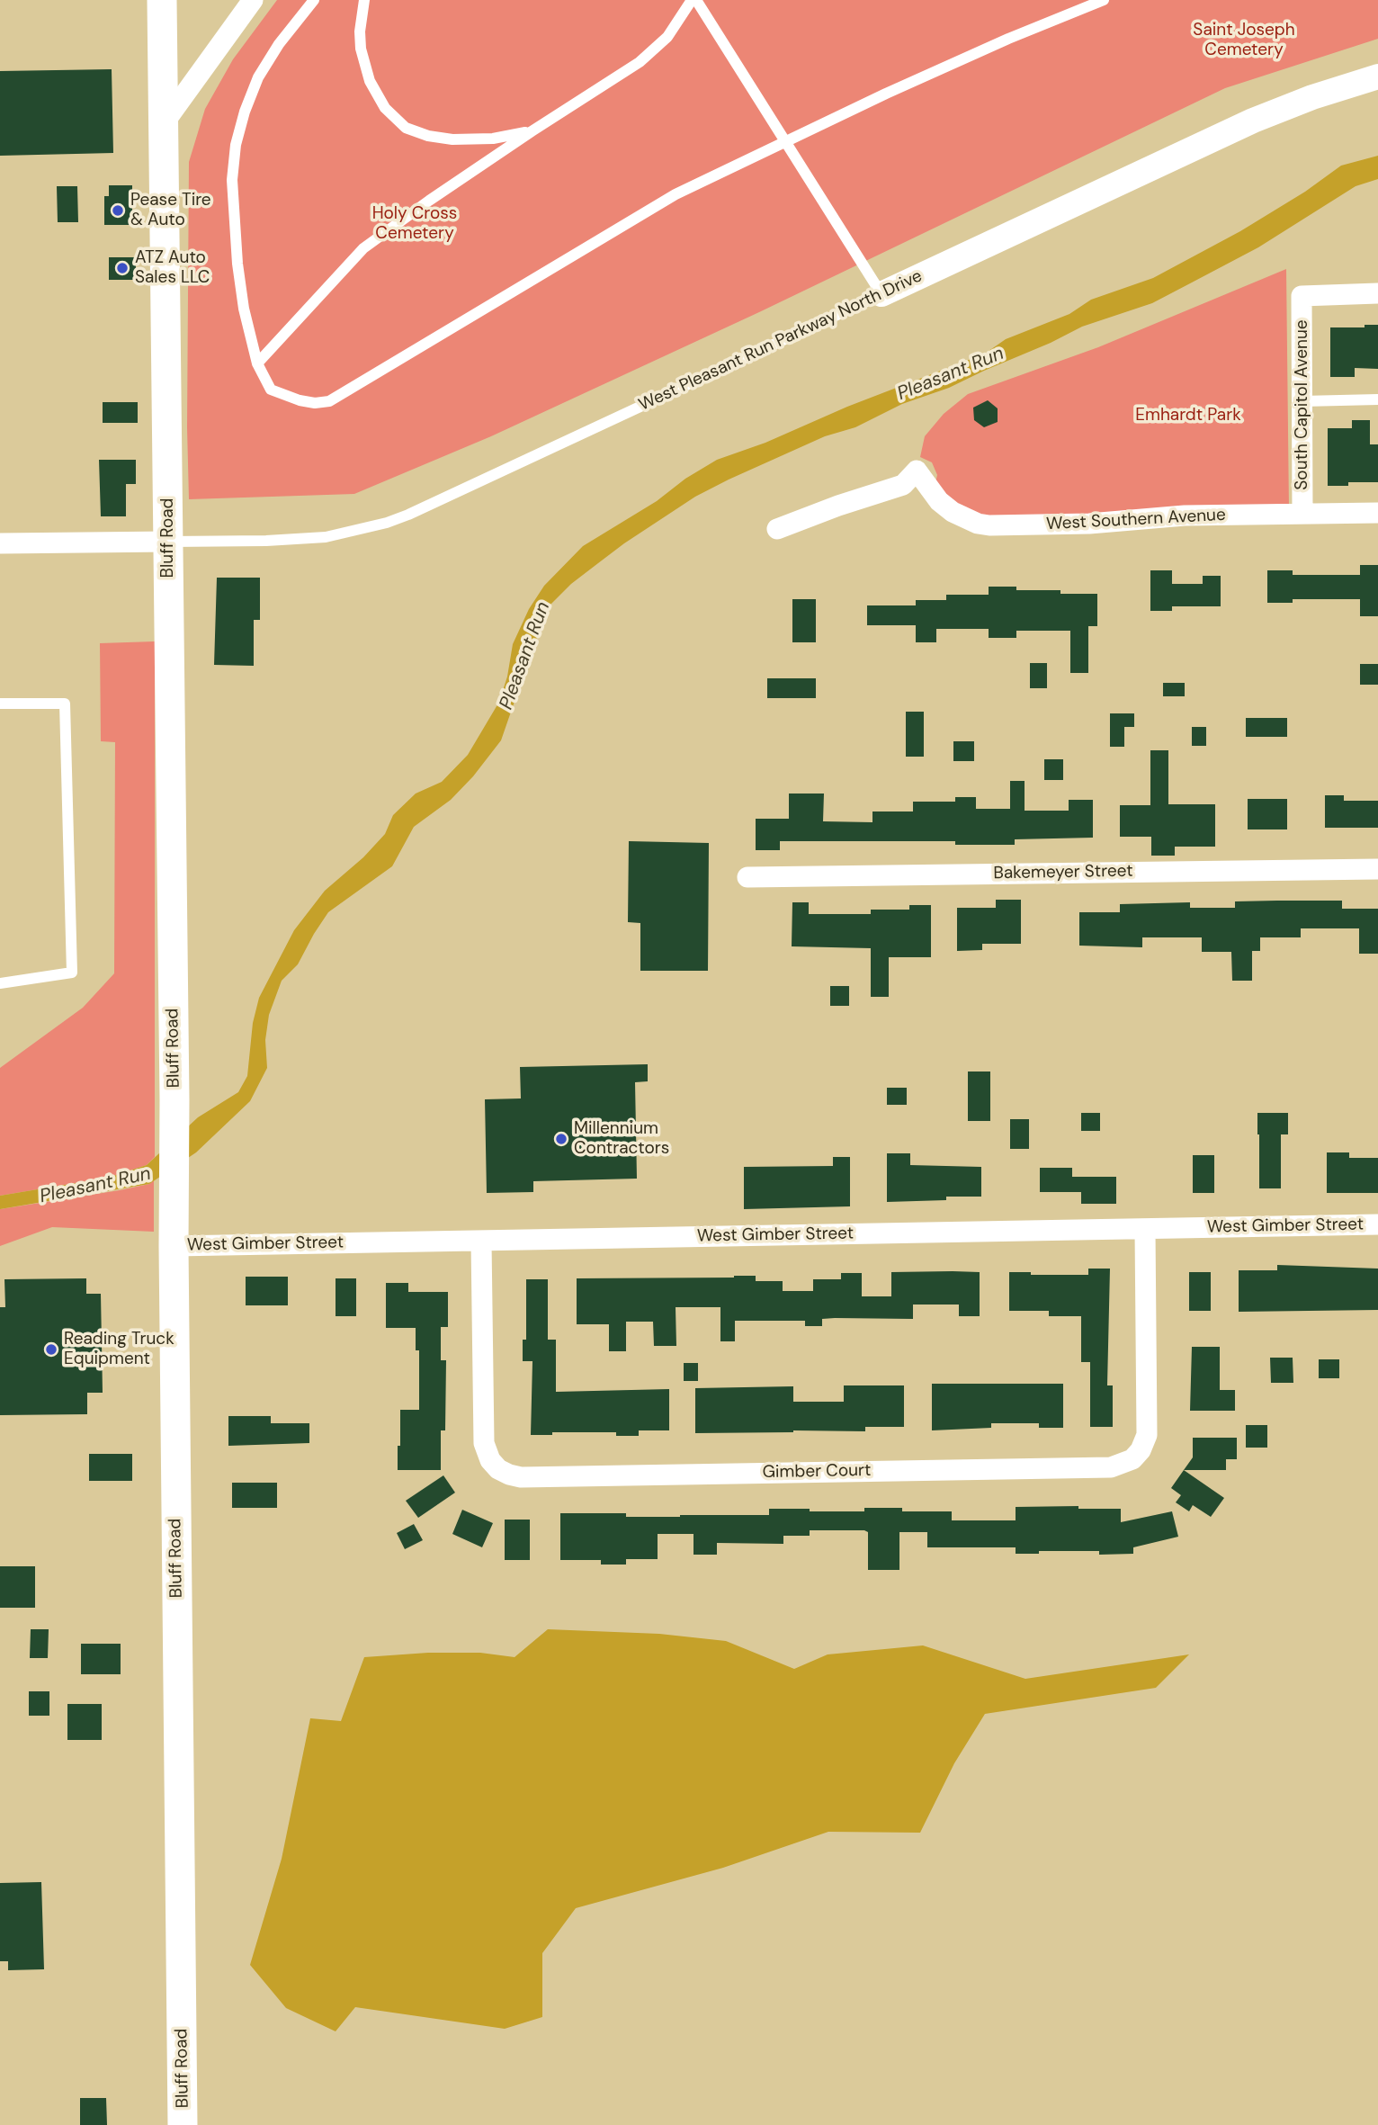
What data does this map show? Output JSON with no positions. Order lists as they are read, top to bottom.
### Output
{
  "streets": {
    "main road": ["Bluff Road"],
    "street": [
      "West Pleasant Run Parkway North Drive",
      "South Capitol Avenue",
      "West Southern Avenue",
      "Bakemeyer Street",
      "West Gimber Street",
      "Gimber Court"
    ]
  },
  "crossings": [
    ["West Pleasant Run Parkway North Drive", "Bluff Road"],
    ["South Capitol Avenue", "West Southern Avenue"],
    ["Bluff Road", "West Gimber Street"],
    ["West Gimber Street", "Gimber Court"]
  ],
  "water": ["Pleasant Run"],
  "parks": ["Saint Joseph Cemetery", "Holy Cross Cemetery", "Emhardt Park"],
  "places": [
    "Pease Tire & Auto",
    "ATZ Auto Sales LLC",
    "Millennium Contractors",
    "Reading Truck Equipment"
  ]
}
